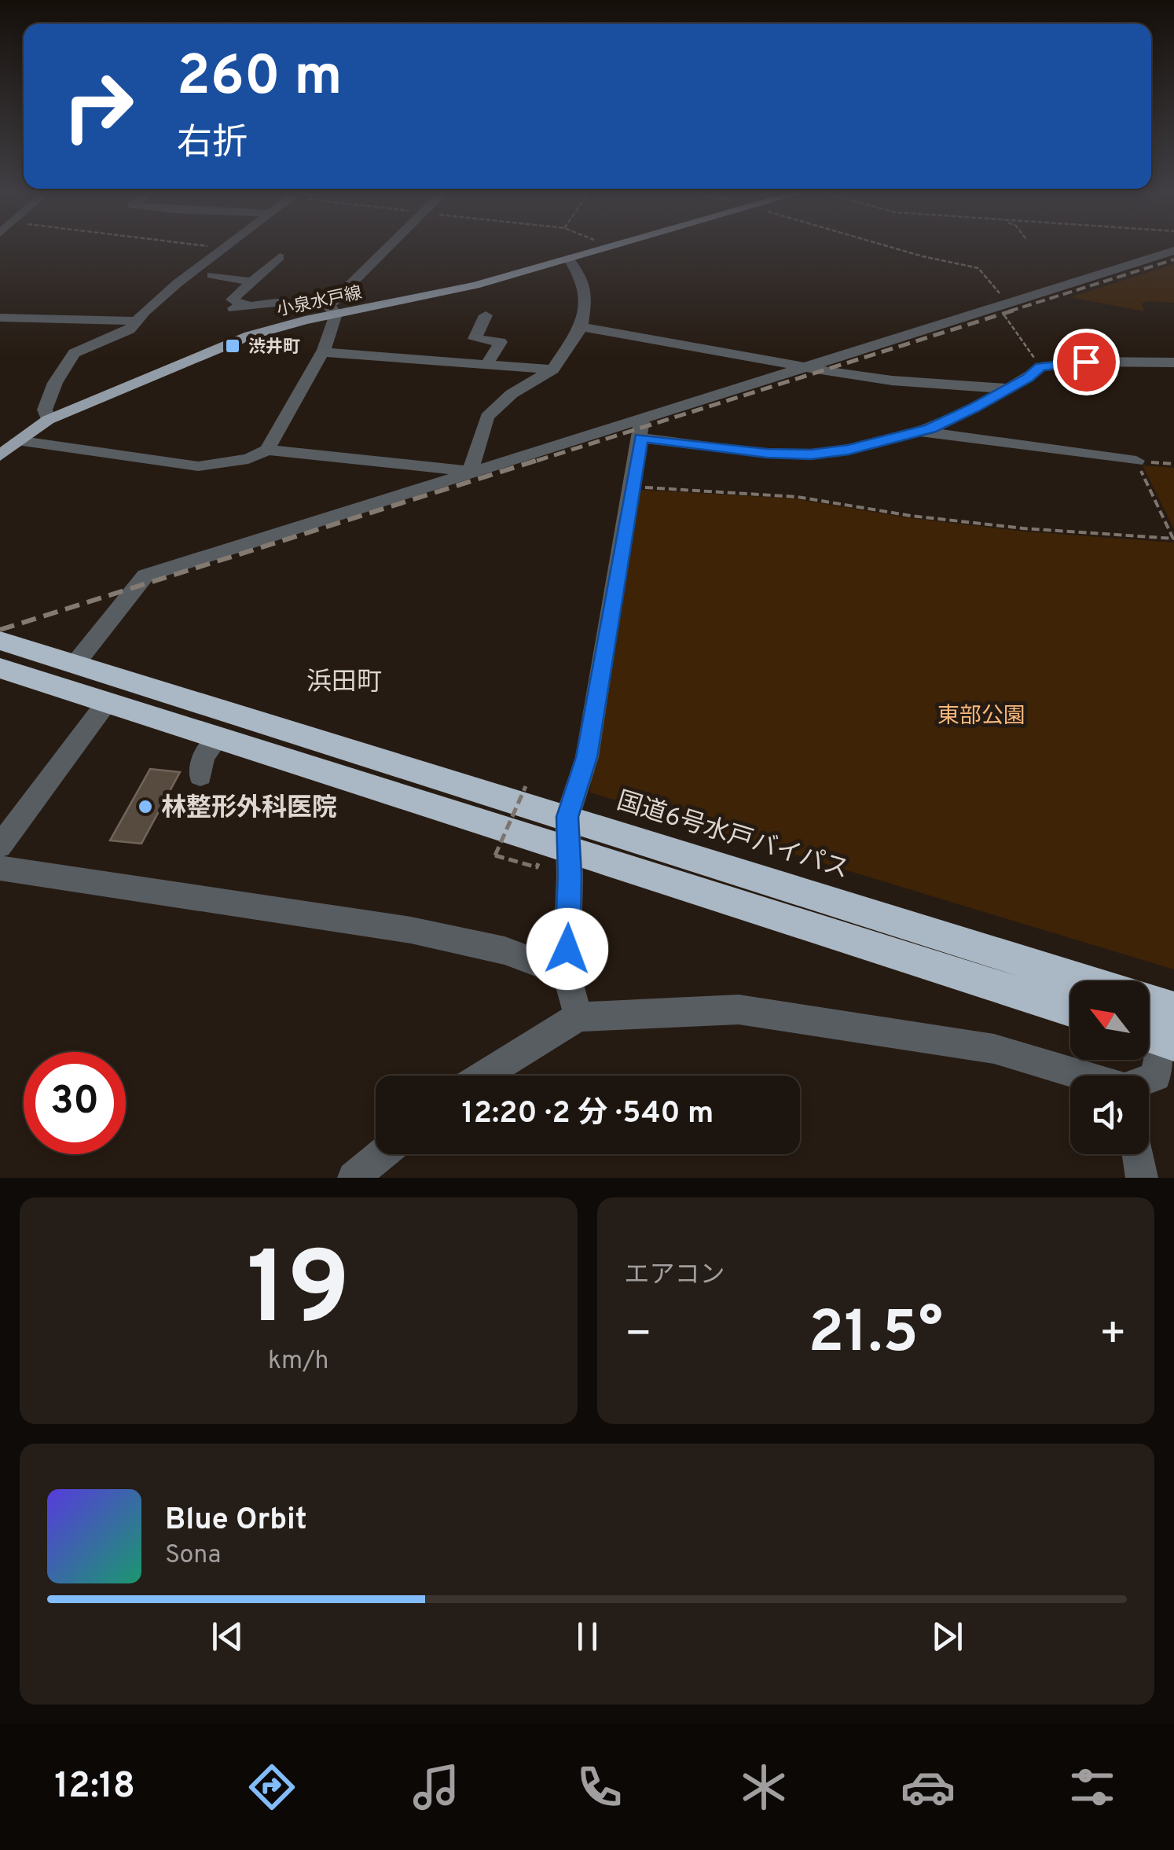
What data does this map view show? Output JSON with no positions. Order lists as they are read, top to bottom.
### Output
{
  "streets": {
    "highway": ["国道6号水戸バイパス"],
    "main road": ["小泉水戸線"]
  },
  "districts": ["浜田町"],
  "parks": ["東部公園"],
  "places": {
    "transit": ["渋井町"],
    "other": ["林整形外科医院"]
  },
  "north": "top left",
  "page": {
    "turn": ["260 m", "右折"],
    "limit": "30",
    "trip": "12:20 · 2 分 · 540 m",
    "tile": [
      ["19", "km/h"],
      "エアコン"
    ],
    "heat": ["−", "21.5°", "+"],
    "song": ["Blue Orbit", "Sona"],
    "tabs": "12:18"
  }
}
